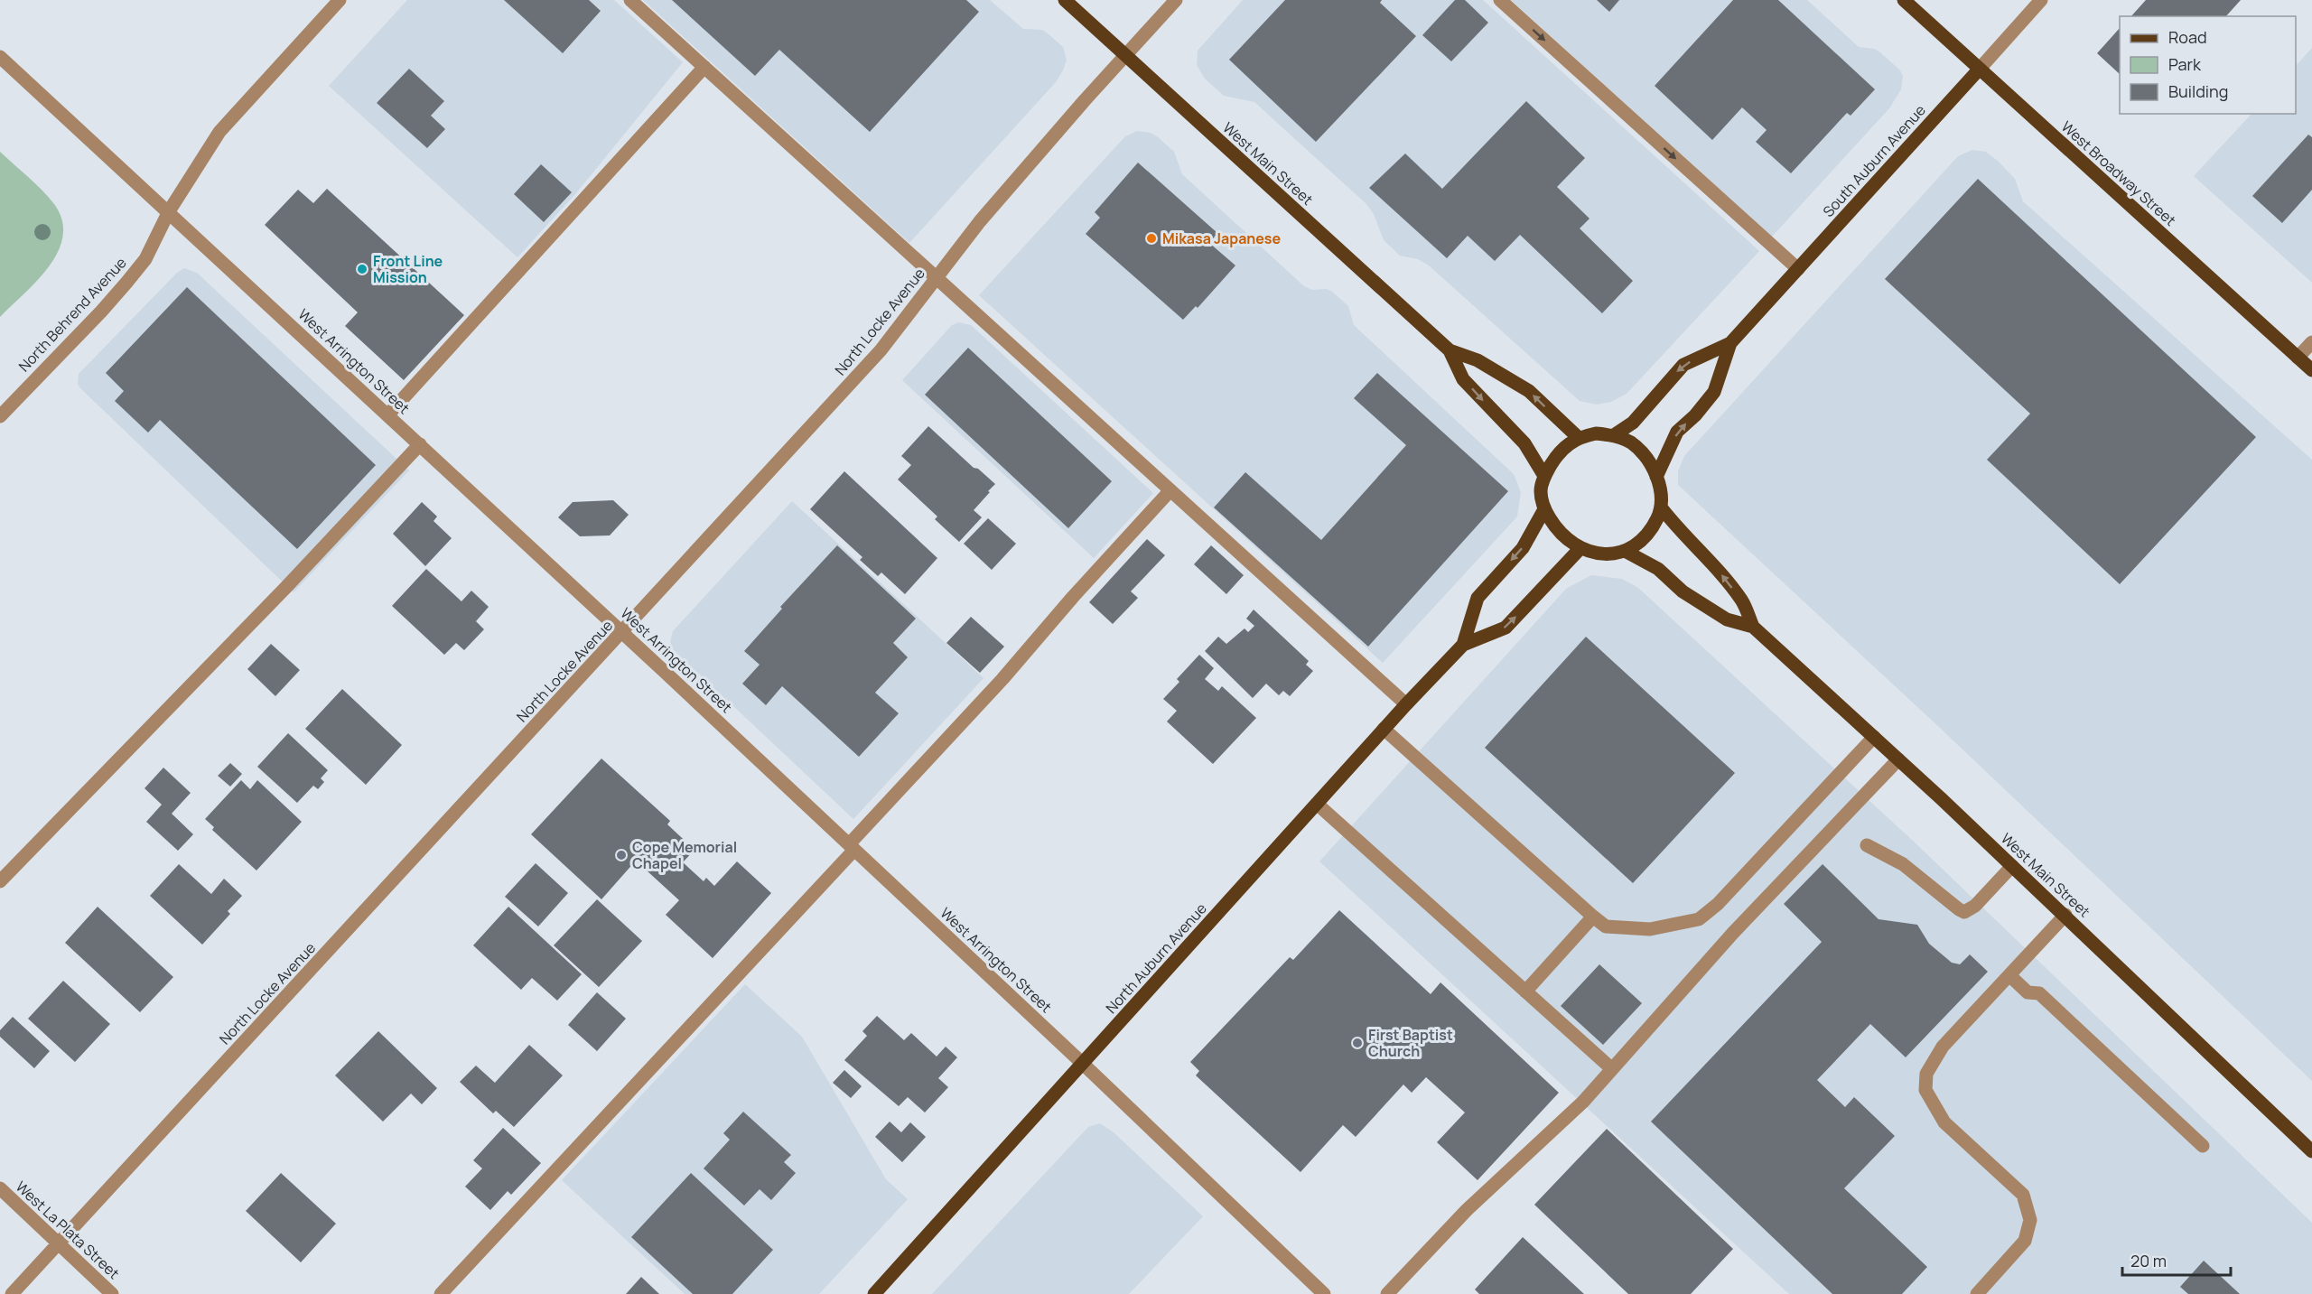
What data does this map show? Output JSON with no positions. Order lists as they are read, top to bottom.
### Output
{
  "streets": {
    "main road": [
      "South Auburn Avenue",
      "West Main Street",
      "West Broadway Street",
      "North Auburn Avenue"
    ],
    "street": [
      "North Behrend Avenue",
      "North Locke Avenue",
      "West Arrington Street",
      "West La Plata Street"
    ]
  },
  "crossings": [
    ["South Auburn Avenue", "West Main Street"],
    ["South Auburn Avenue", "West Broadway Street"],
    ["South Auburn Avenue", "North Auburn Avenue"],
    ["West Main Street", "North Locke Avenue"],
    ["West Main Street", "North Auburn Avenue"],
    ["North Behrend Avenue", "West Arrington Street"],
    ["North Locke Avenue", "West Arrington Street"],
    ["North Locke Avenue", "West La Plata Street"],
    ["West Arrington Street", "North Auburn Avenue"]
  ],
  "places": [
    "Mikasa Japanese",
    "Front Line Mission",
    "Cope Memorial Chapel",
    "First Baptist Church"
  ],
  "legend": ["Road", "Park", "Building"],
  "scale_bar": "20 m"
}
